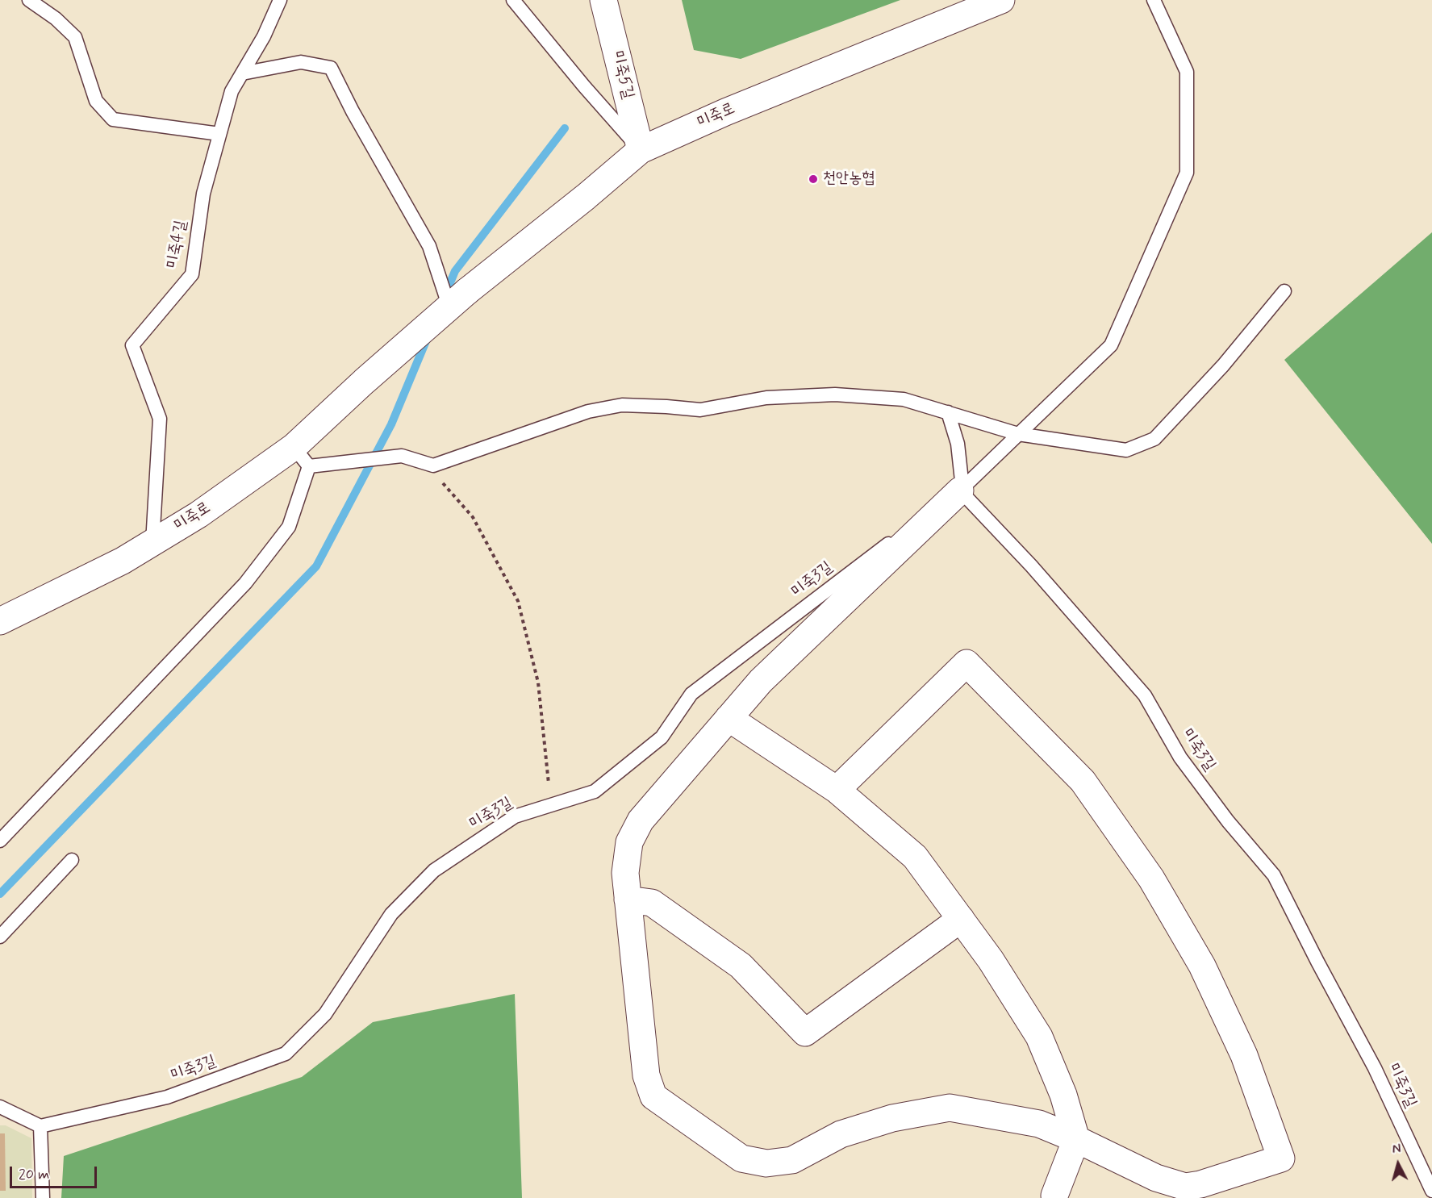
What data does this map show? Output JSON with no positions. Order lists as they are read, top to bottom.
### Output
{
  "streets": {
    "street": ["미죽5길", "미죽로"],
    "lane": ["미죽4길", "미죽3길"]
  },
  "crossings": [
    ["미죽5길", "미죽로"],
    ["미죽로", "미죽4길"]
  ],
  "places": ["천안농협"],
  "scale_bar": "20 m",
  "north": "top"
}
